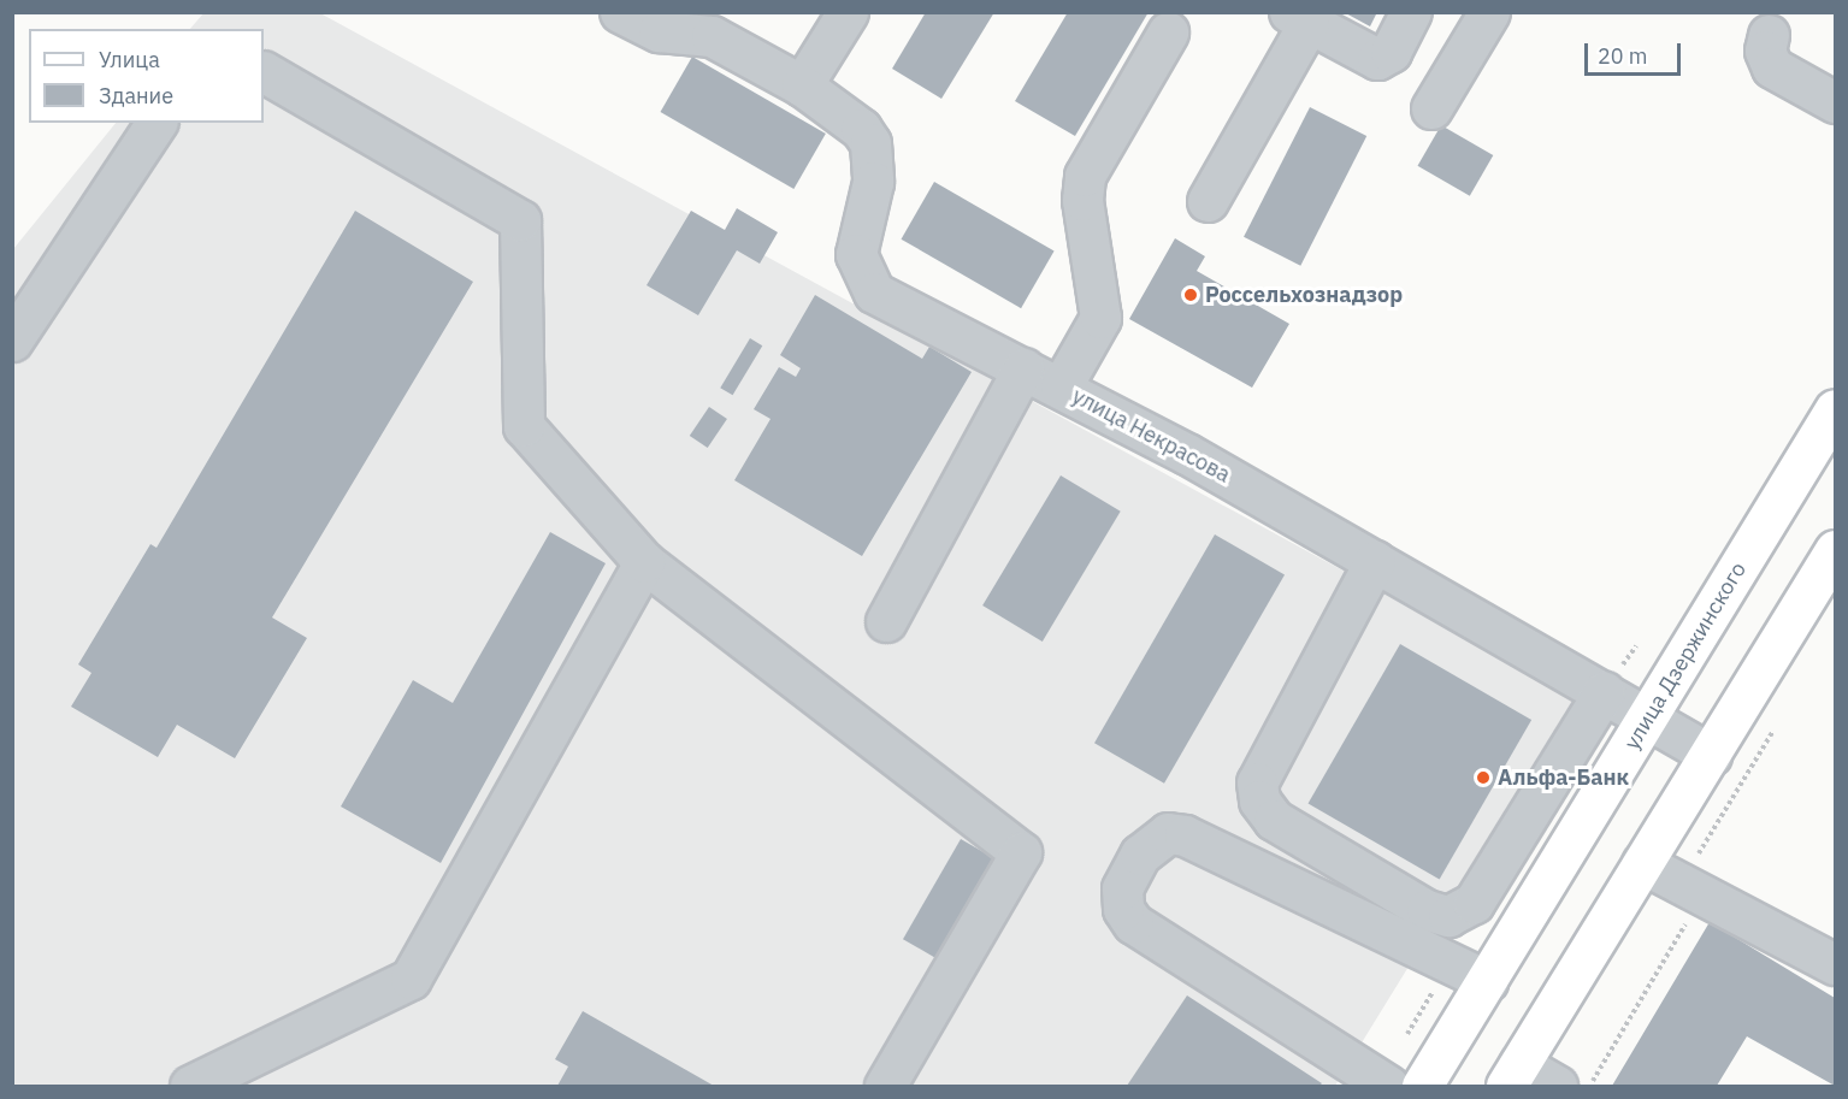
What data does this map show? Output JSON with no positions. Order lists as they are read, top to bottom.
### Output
{
  "streets": {
    "main road": ["улица Дзержинского"],
    "street": ["улица Некрасова"]
  },
  "crossings": [
    ["улица Некрасова", "улица Дзержинского"]
  ],
  "places": ["Россельхознадзор", "Альфа-Банк"],
  "legend": ["Улица", "Здание"],
  "scale_bar": "20 m"
}
